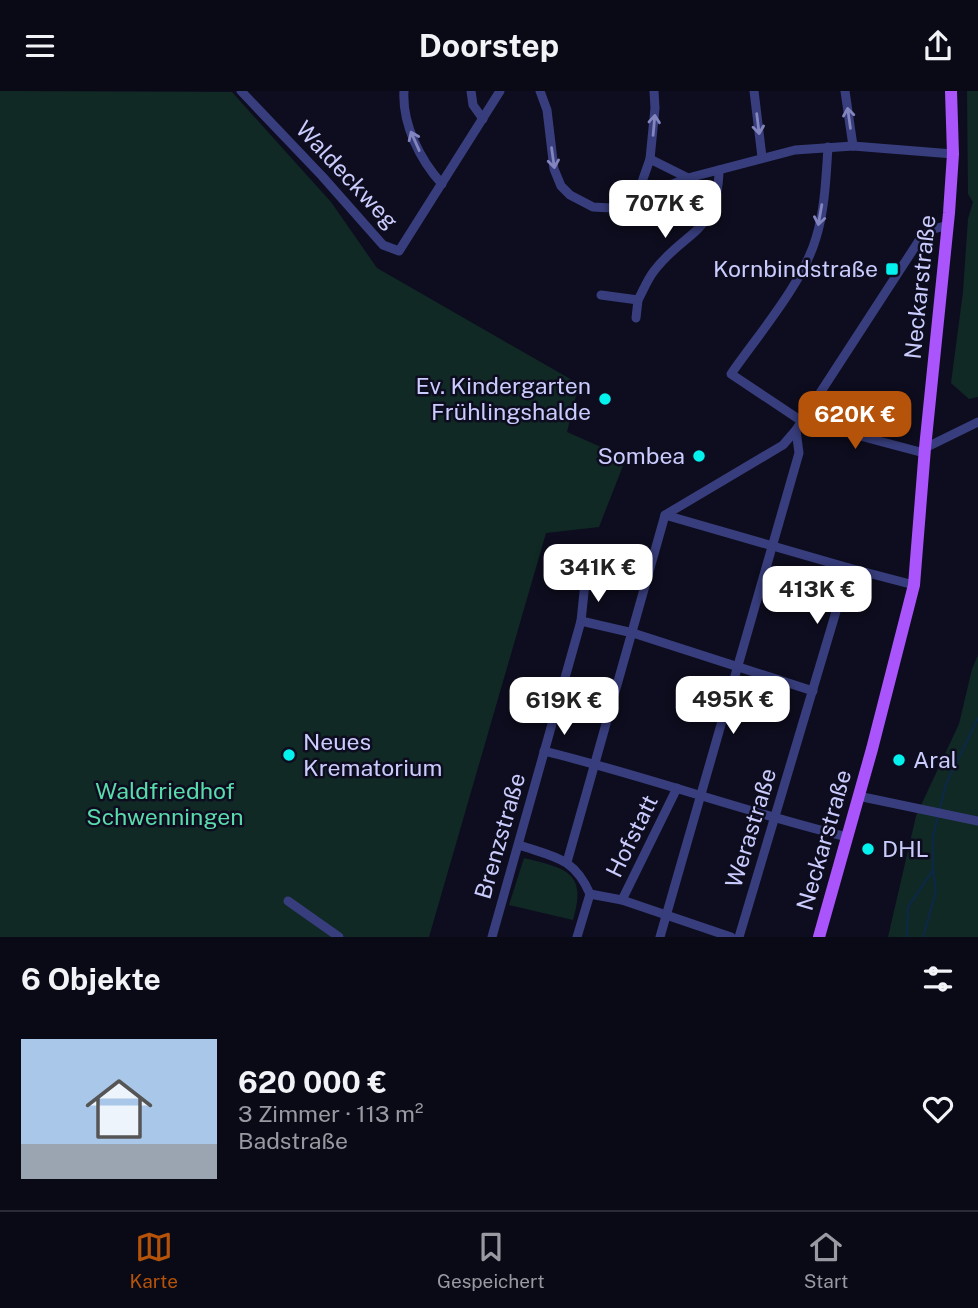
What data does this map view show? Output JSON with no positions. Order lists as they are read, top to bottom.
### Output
{
  "streets": {
    "main road": ["Neckarstraße"],
    "street": [
      "Waldeckweg",
      "Werastraße",
      "Brenzstraße",
      "Hofstatt"
    ]
  },
  "parks": ["Waldfriedhof Schwenningen"],
  "places": {
    "transit": ["Kornbindstraße"],
    "other": [
      "Ev. Kindergarten Frühlingshalde",
      "Sombea",
      "Neues Krematorium",
      "Aral",
      "DHL"
    ]
  },
  "page": {
    "header": "Doorstep",
    "price": [
      "707K €",
      "620K €",
      "341K €",
      "413K €",
      "495K €",
      "619K €"
    ],
    "heading": "6 Objekte",
    "list": [
      {
        "name": "620 000 €",
        "note": "3 Zimmer · 113 m² · Badstraße"
      }
    ],
    "tabs": ["Karte", "Gespeichert", "Start"]
  }
}
